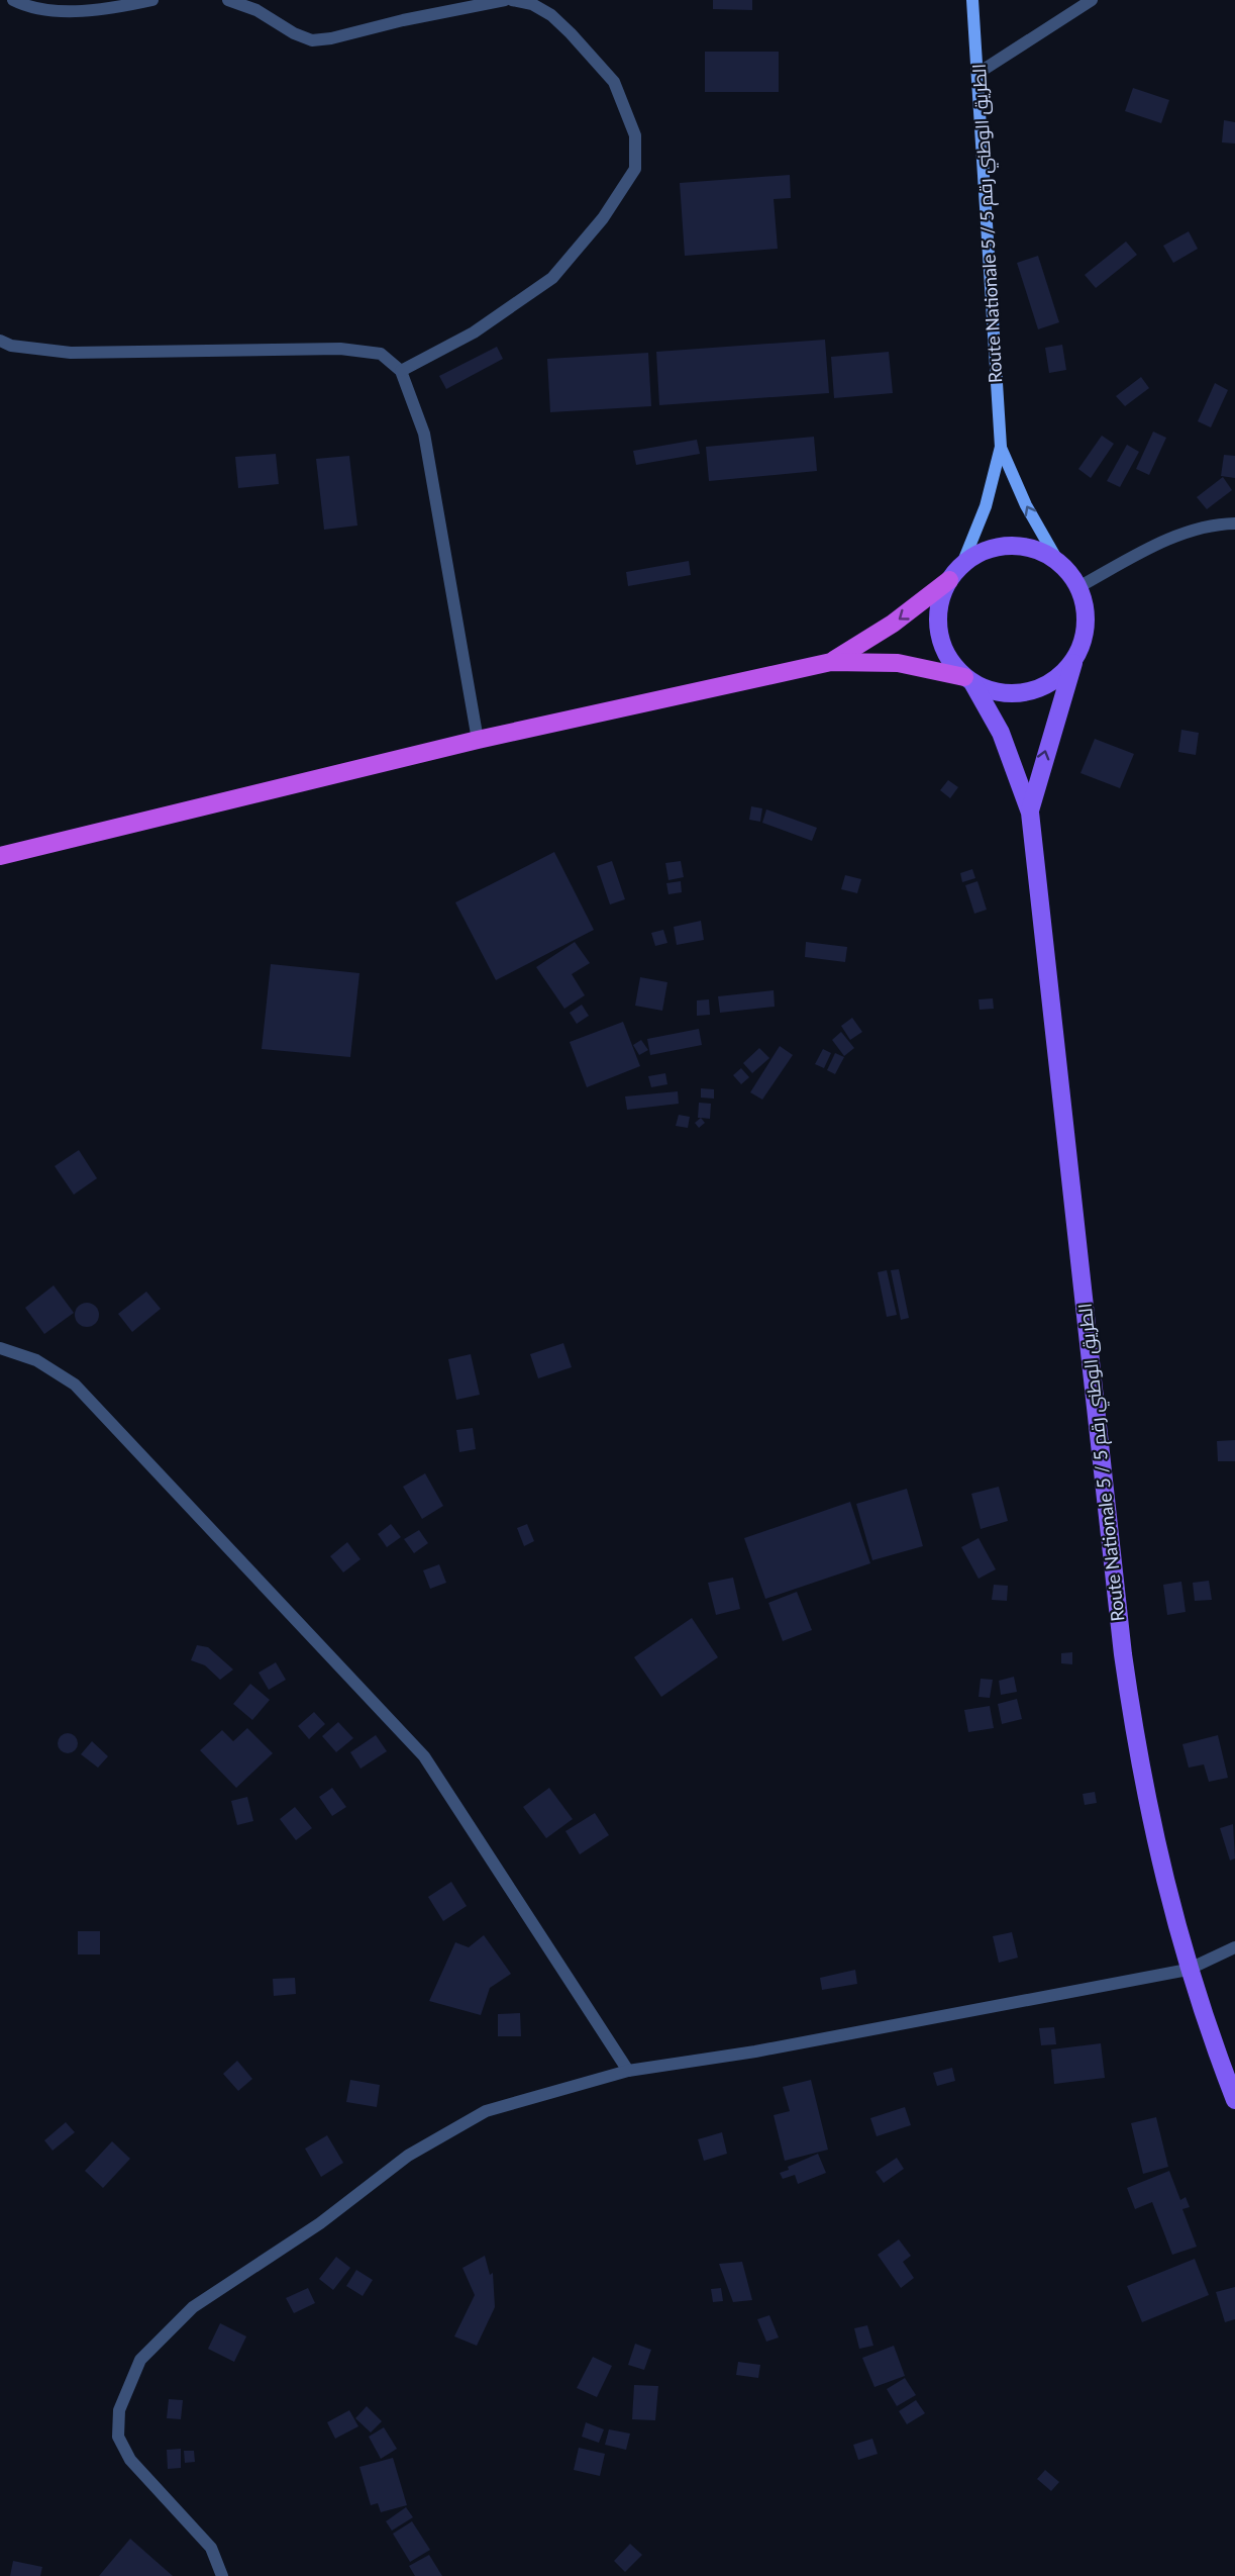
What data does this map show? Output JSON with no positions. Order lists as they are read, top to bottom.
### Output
{
  "streets": {
    "main road": ["Route Nationale 5 / الطريق الوطني رقم 5"]
  }
}
